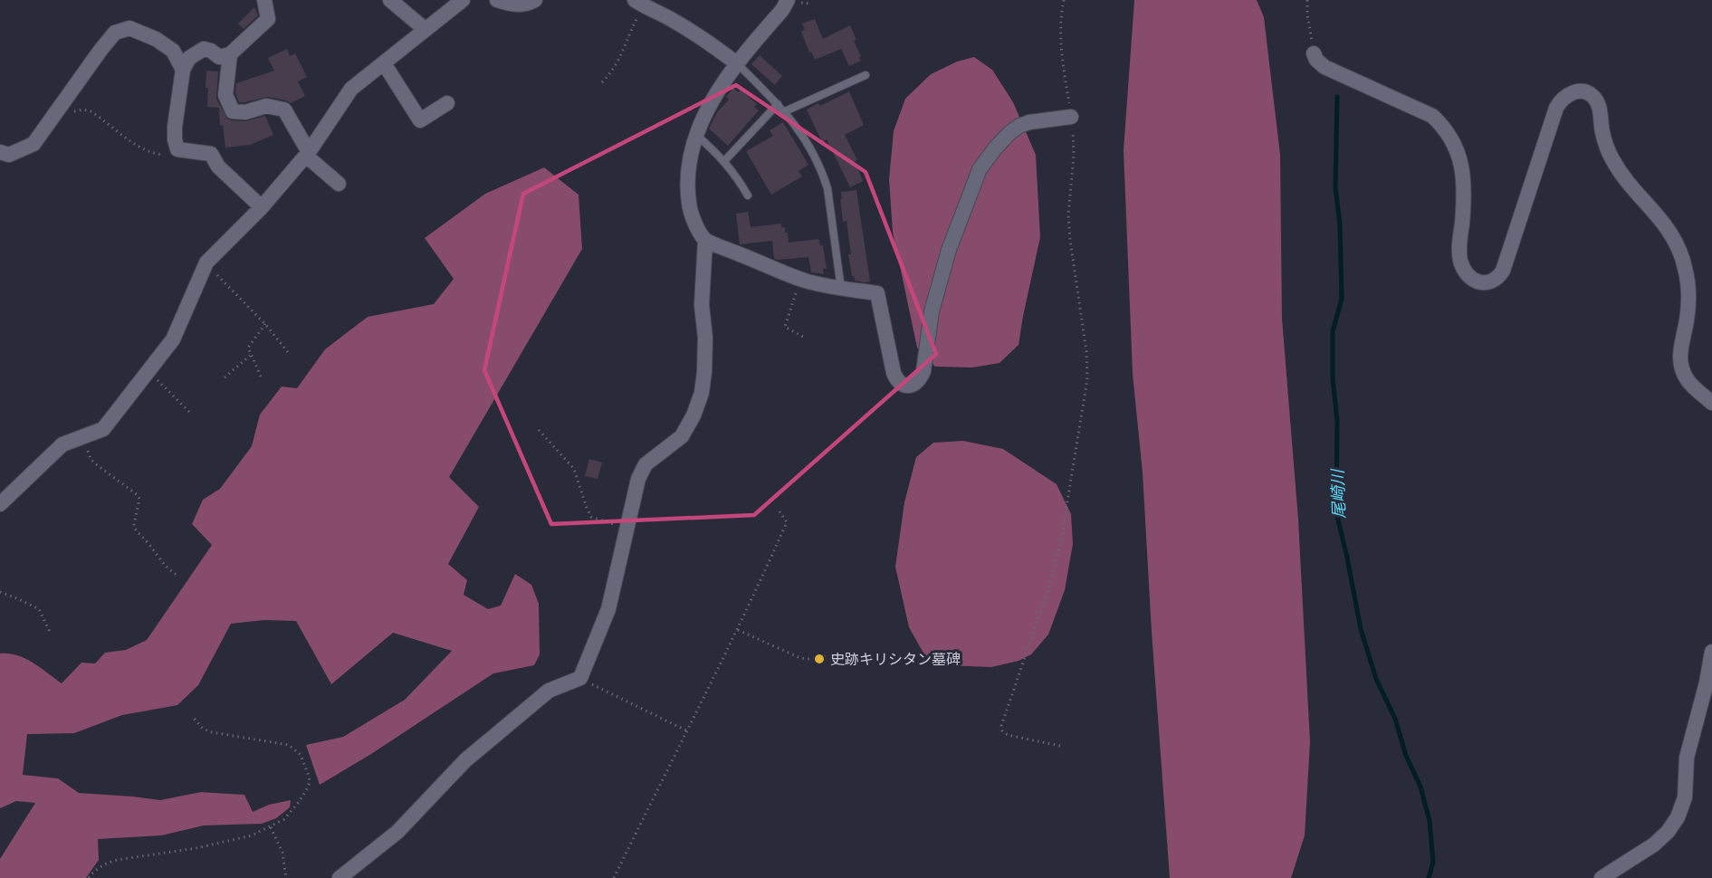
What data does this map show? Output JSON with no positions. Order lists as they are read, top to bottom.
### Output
{
  "water": ["尾崎川"],
  "places": ["史跡キリシタン墓碑"]
}
